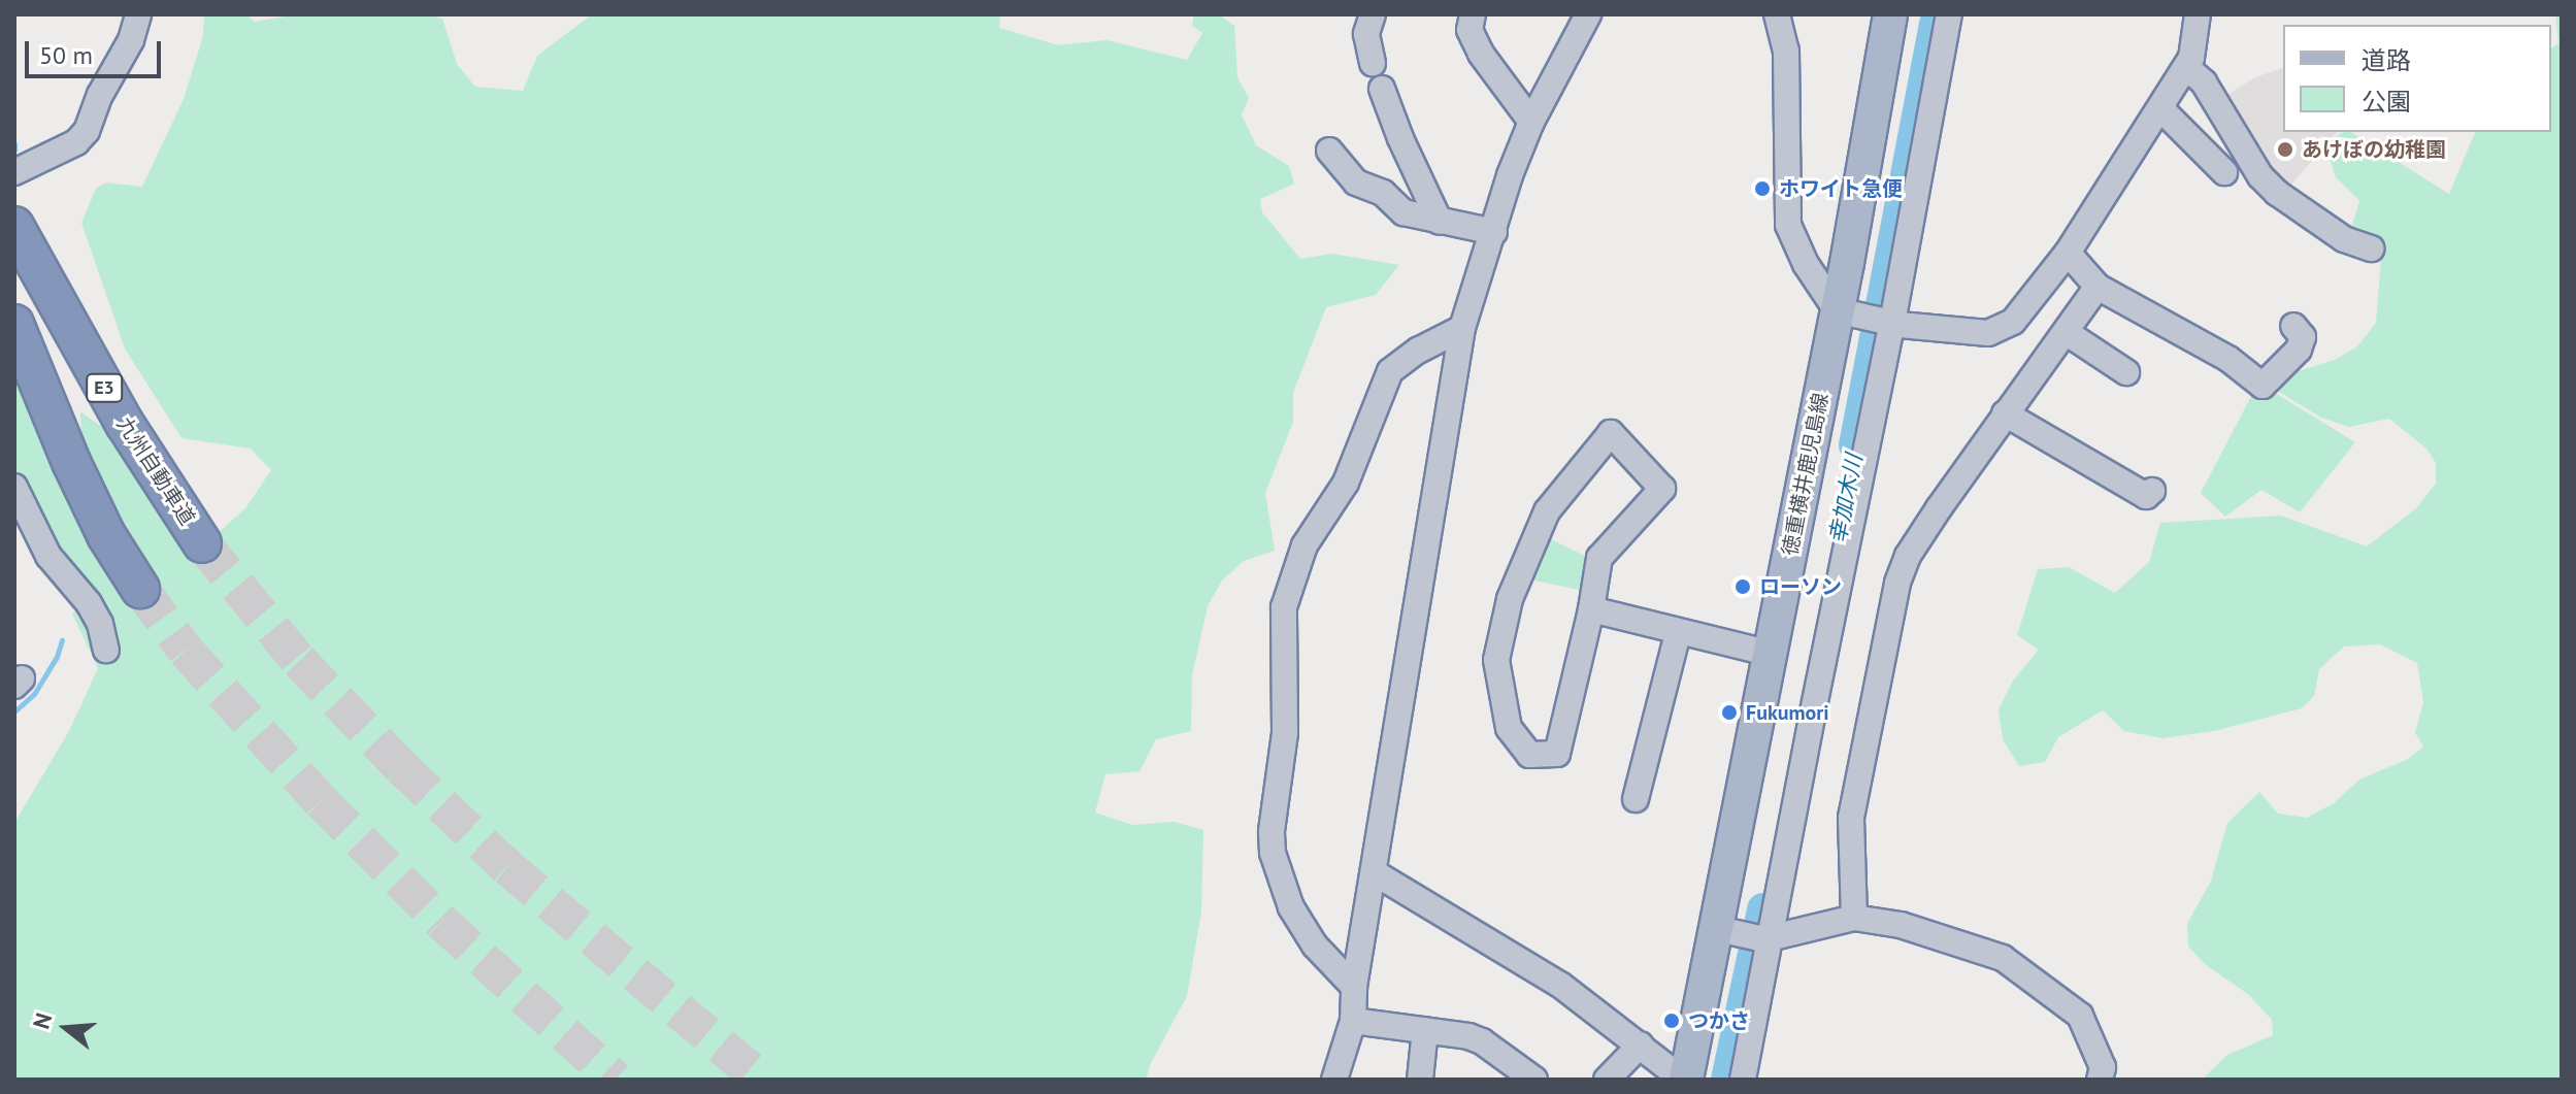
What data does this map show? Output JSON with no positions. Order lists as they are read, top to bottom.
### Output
{
  "streets": {
    "highway": ["E3", "九州自動車道"],
    "main road": ["徳重横井鹿児島線"]
  },
  "water": ["幸加木川"],
  "places": [
    "あけぼの幼稚園",
    "ホワイト急便",
    "ローソン",
    "Fukumori",
    "つかさ"
  ],
  "legend": ["道路", "公園"],
  "scale_bar": "50 m",
  "north": "left"
}
